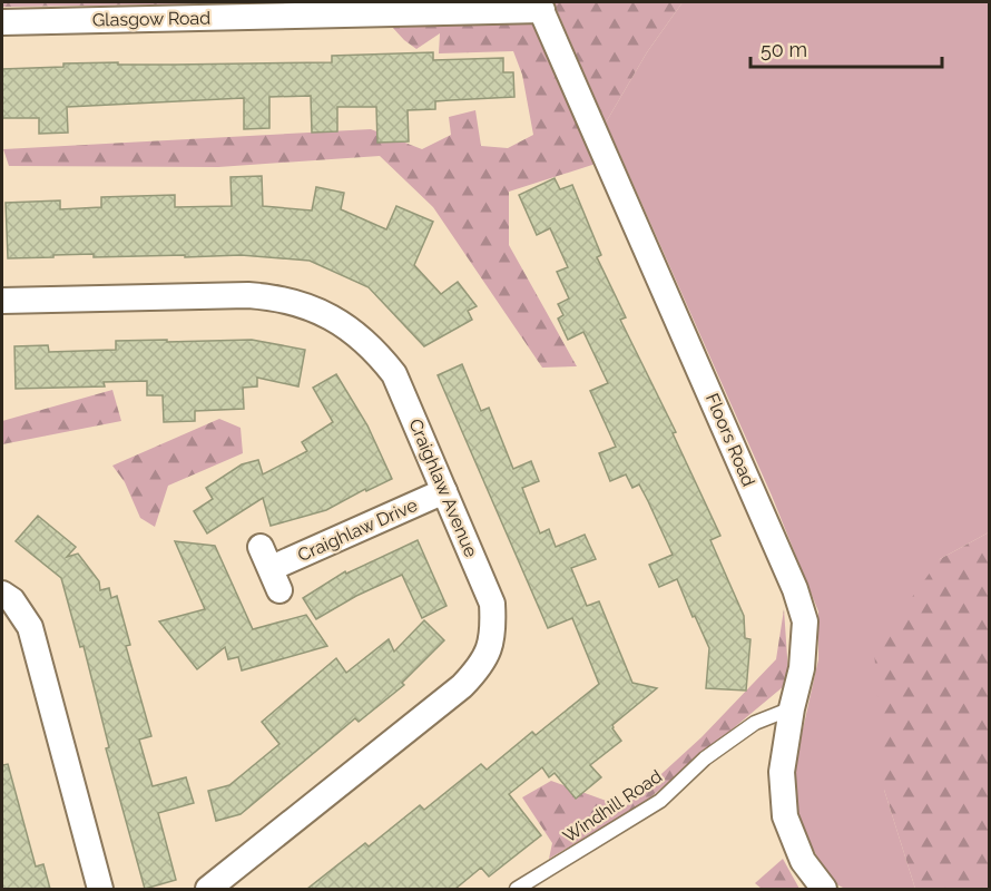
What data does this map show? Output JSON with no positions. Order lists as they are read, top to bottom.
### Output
{
  "streets": {
    "street": [
      "Glasgow Road",
      "Floors Road",
      "Craighlaw Avenue",
      "Craighlaw Drive"
    ],
    "lane": ["Windhill Road"]
  },
  "crossings": [
    ["Glasgow Road", "Floors Road"],
    ["Floors Road", "Windhill Road"],
    ["Craighlaw Avenue", "Craighlaw Drive"]
  ],
  "scale_bar": "50 m"
}
